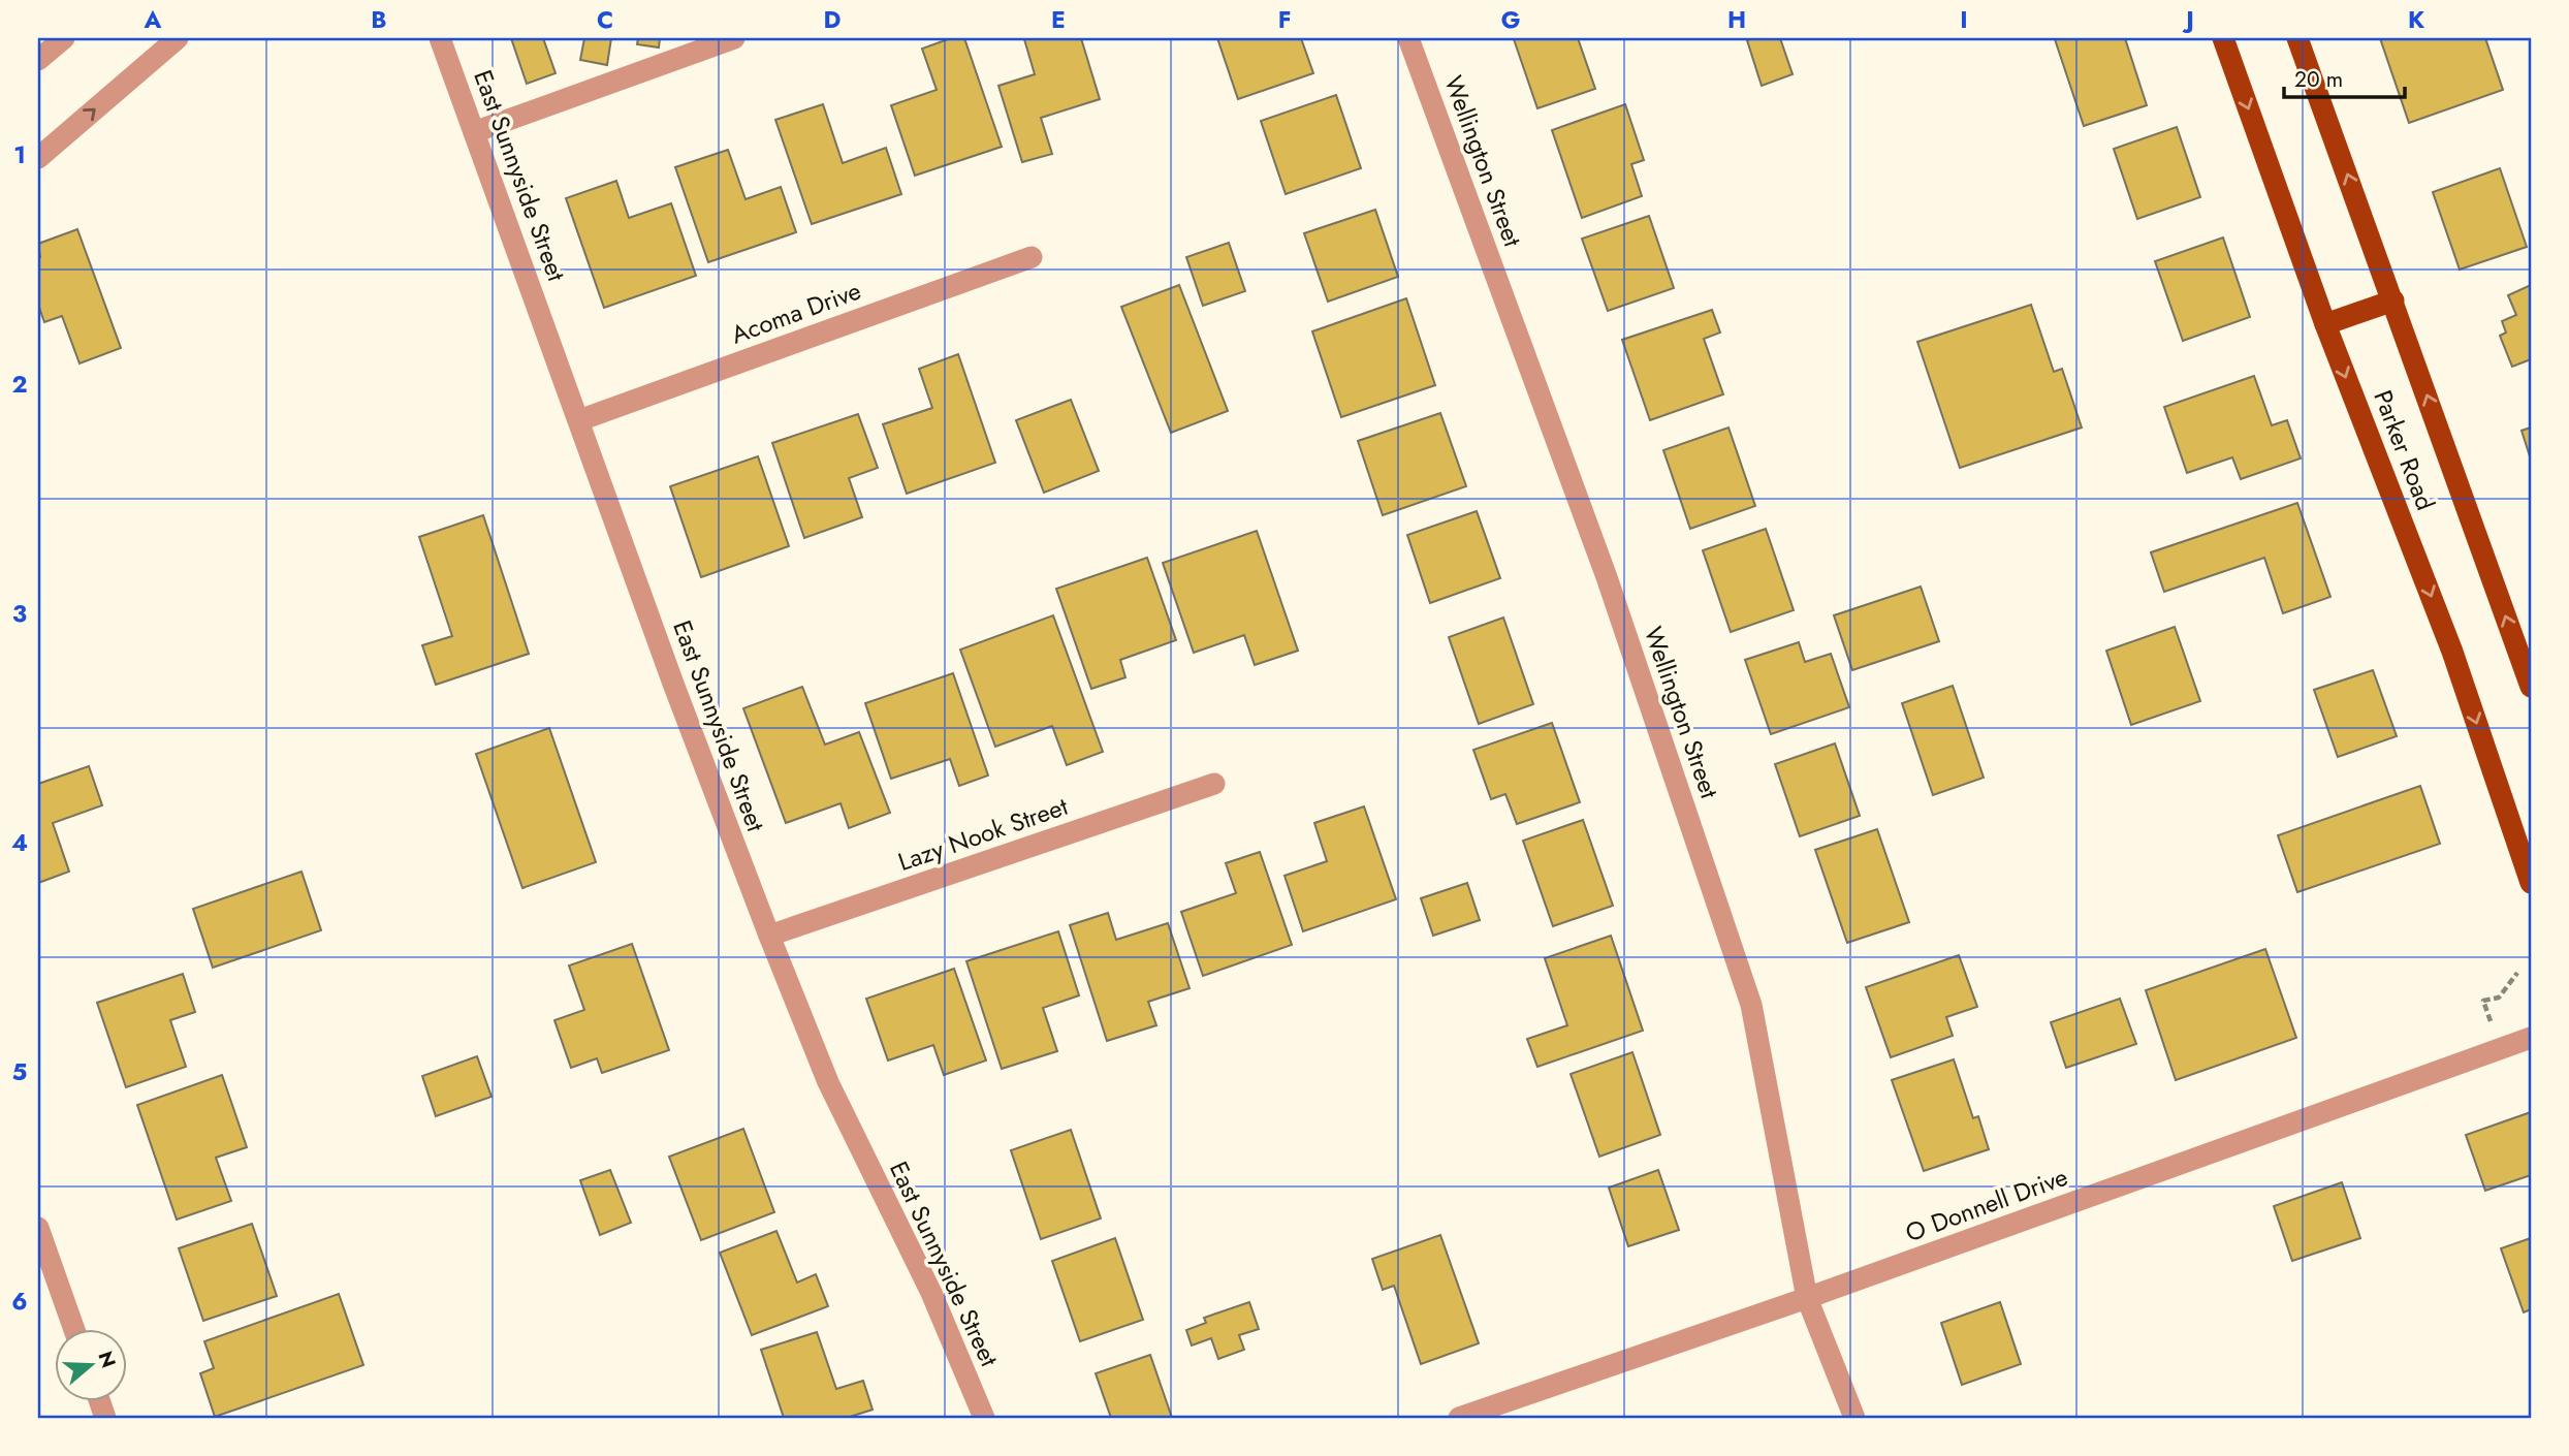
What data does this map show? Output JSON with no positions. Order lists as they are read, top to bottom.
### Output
{
  "streets": {
    "main road": ["Parker Road"],
    "street": [
      "Wellington Street",
      "East Sunnyside Street",
      "Acoma Drive",
      "Lazy Nook Street",
      "O Donnell Drive"
    ]
  },
  "crossings": [
    ["Wellington Street", "O Donnell Drive"],
    ["East Sunnyside Street", "Acoma Drive"],
    ["East Sunnyside Street", "Lazy Nook Street"]
  ],
  "scale_bar": "20 m",
  "north": "right",
  "grid": {
    "columns": [
      "A",
      "B",
      "C",
      "D",
      "E",
      "F",
      "G",
      "H",
      "I",
      "J",
      "K"
    ],
    "rows": [
      "1",
      "2",
      "3",
      "4",
      "5",
      "6"
    ]
  }
}
